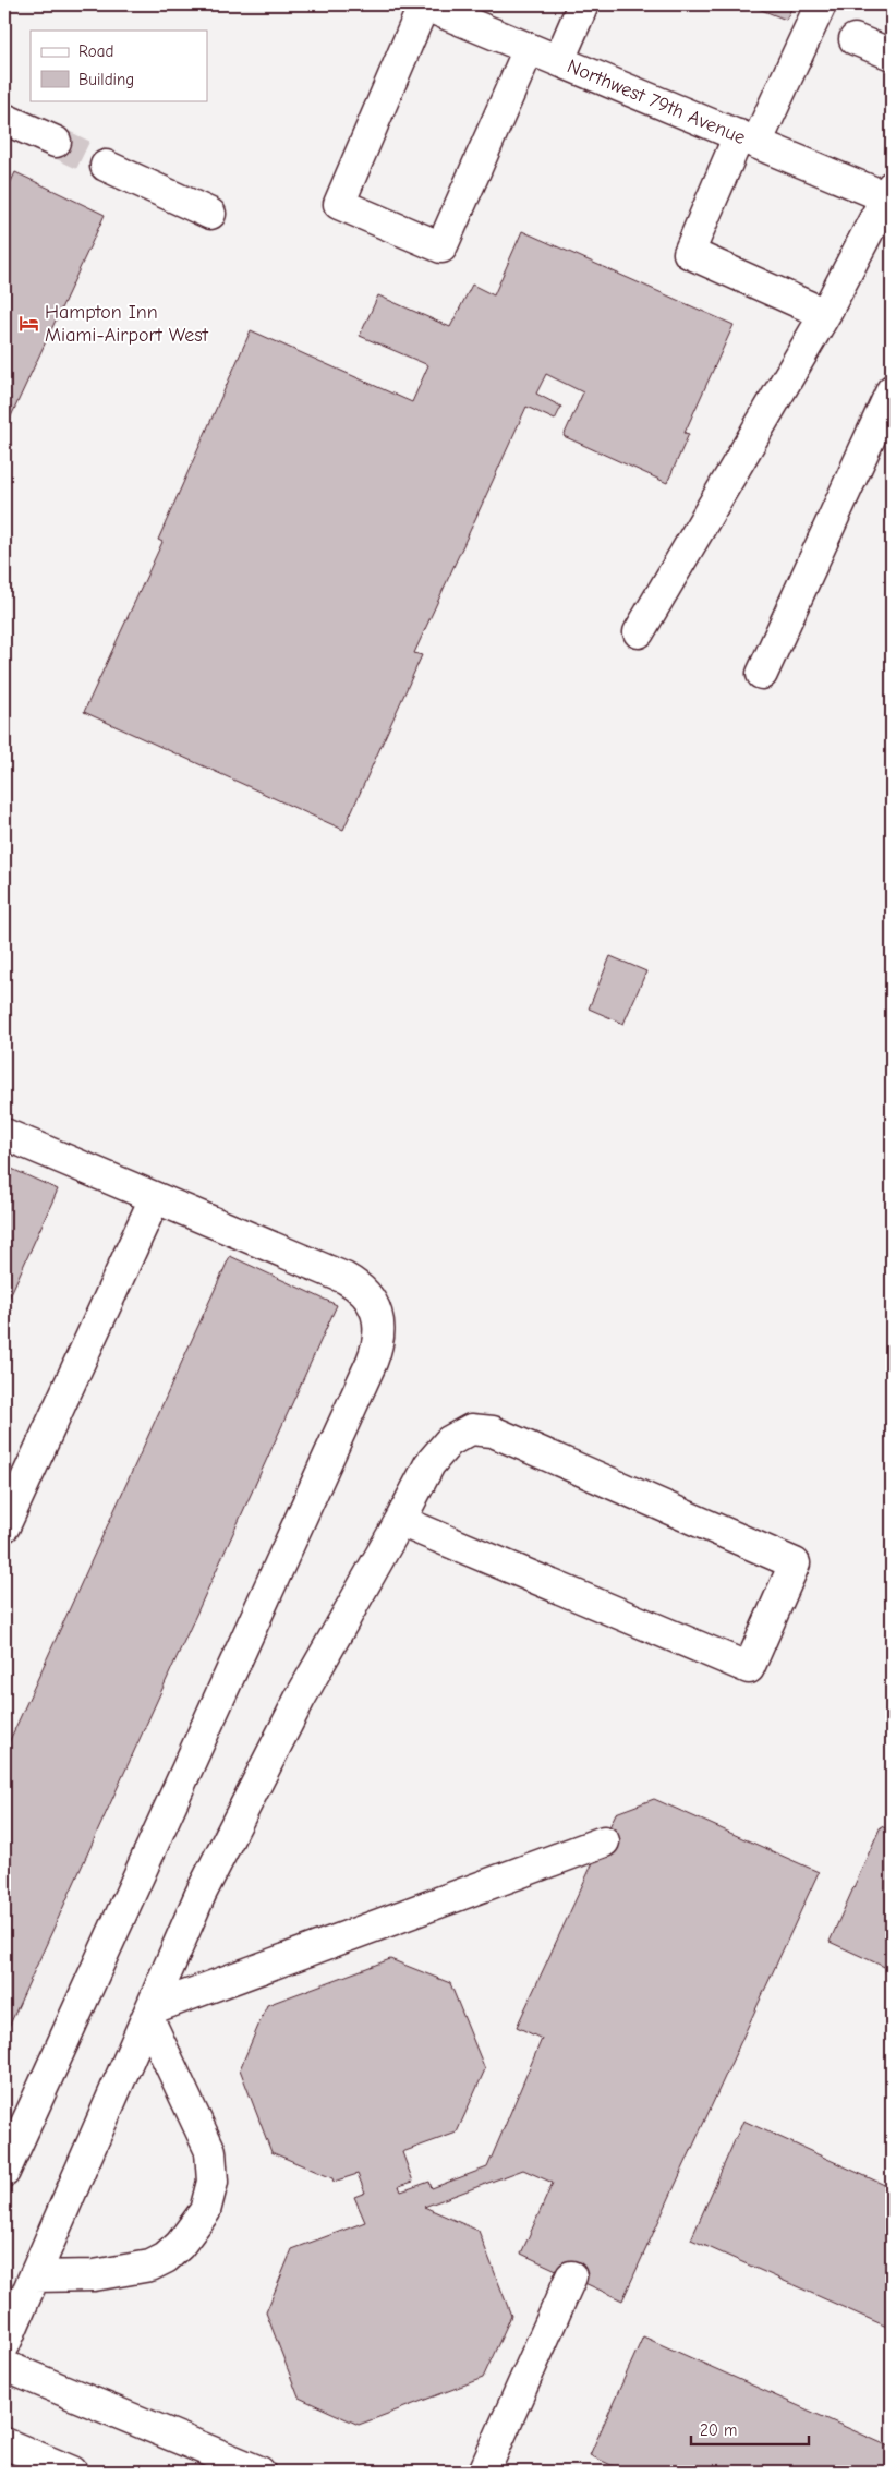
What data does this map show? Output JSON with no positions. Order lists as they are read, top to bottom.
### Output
{
  "streets": {
    "main road": ["Northwest 79th Avenue"]
  },
  "places": {
    "hotel": ["Hampton Inn Miami-Airport West"]
  },
  "legend": ["Road", "Building"],
  "scale_bar": "20 m"
}
